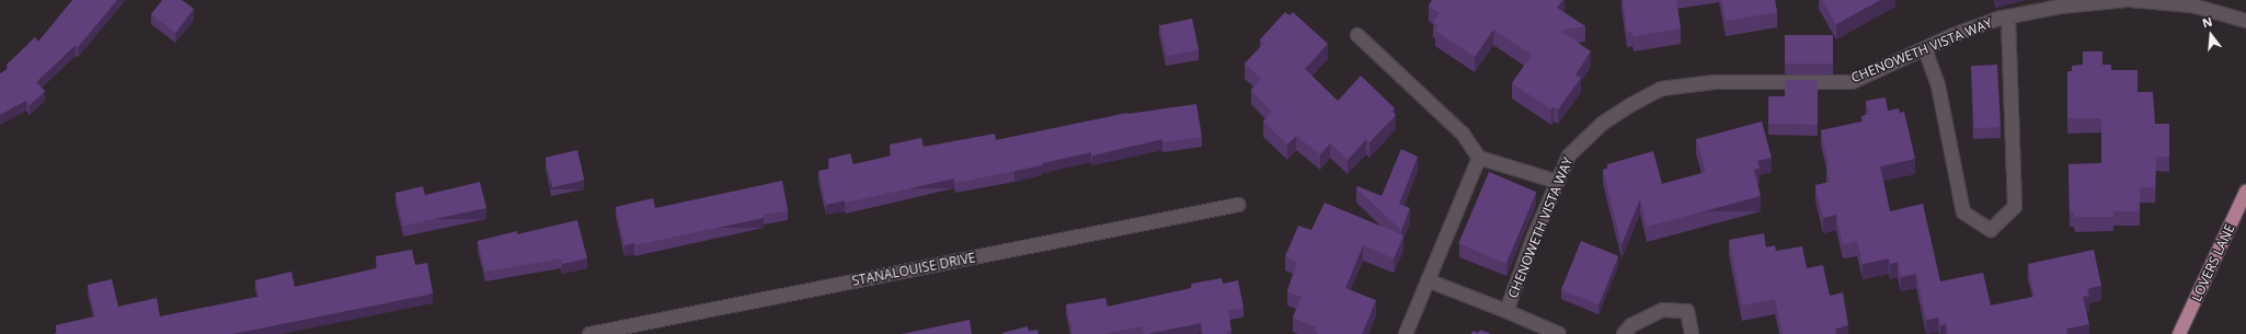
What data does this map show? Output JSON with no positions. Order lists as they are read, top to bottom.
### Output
{
  "streets": {
    "main road": ["LOVERS LANE"],
    "street": ["CHENOWETH VISTA WAY", "STANALOUISE DRIVE"]
  },
  "north": "top"
}
